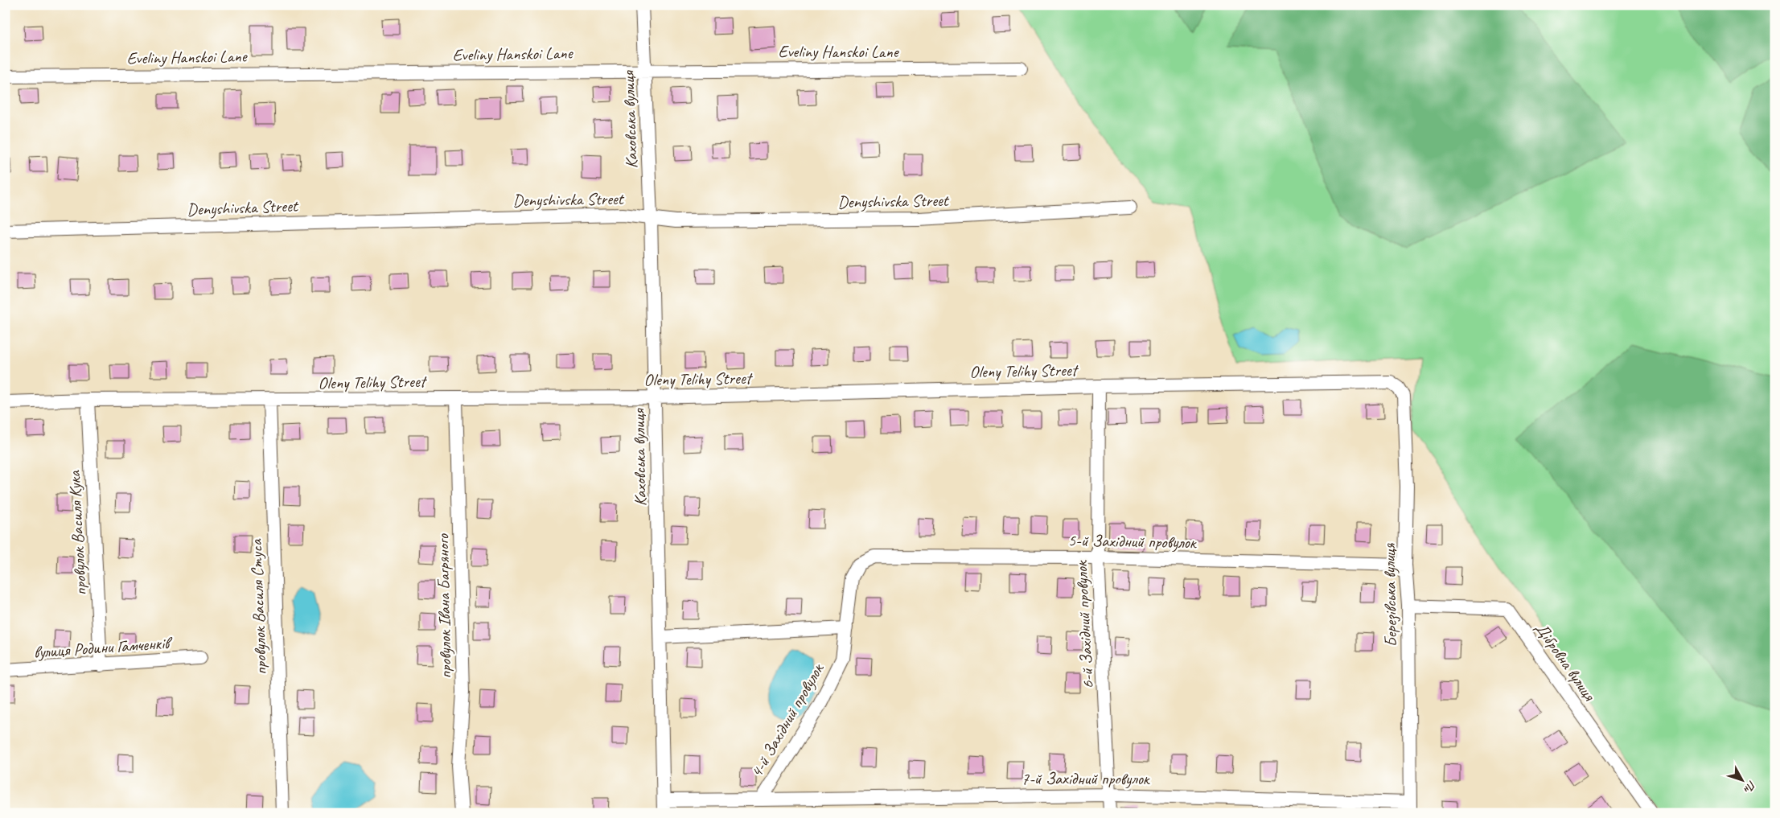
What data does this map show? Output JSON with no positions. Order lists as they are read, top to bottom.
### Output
{
  "streets": {
    "street": [
      "Eveliny Hanskoi Lane",
      "Каховська вулиця",
      "Denyshivska Street",
      "Oleny Telihy Street",
      "провулок Василя Кука",
      "5-й Західний провулок",
      "Березівська вулиця",
      "провулок Івана Багряного",
      "провулок Василя Стуса",
      "6-й Західний провулок",
      "вулиця Родини Гамченків",
      "Дібровна вулиця",
      "4-й Західний провулок",
      "7-й Західний провулок"
    ]
  },
  "crossings": [
    ["Eveliny Hanskoi Lane", "Каховська вулиця"],
    ["Каховська вулиця", "Denyshivska Street"],
    ["Каховська вулиця", "Oleny Telihy Street"],
    ["Каховська вулиця", "4-й Західний провулок"],
    ["Oleny Telihy Street", "провулок Василя Кука"],
    ["Oleny Telihy Street", "Березівська вулиця"],
    ["Oleny Telihy Street", "провулок Івана Багряного"],
    ["Oleny Telihy Street", "провулок Василя Стуса"],
    ["Oleny Telihy Street", "6-й Західний провулок"],
    ["провулок Василя Кука", "вулиця Родини Гамченків"],
    ["5-й Західний провулок", "Березівська вулиця"],
    ["5-й Західний провулок", "6-й Західний провулок"],
    ["5-й Західний провулок", "4-й Західний провулок"],
    ["Березівська вулиця", "Дібровна вулиця"],
    ["Березівська вулиця", "7-й Західний провулок"],
    ["6-й Західний провулок", "7-й Західний провулок"],
    ["4-й Західний провулок", "7-й Західний провулок"]
  ],
  "north": "bottom right"
}
